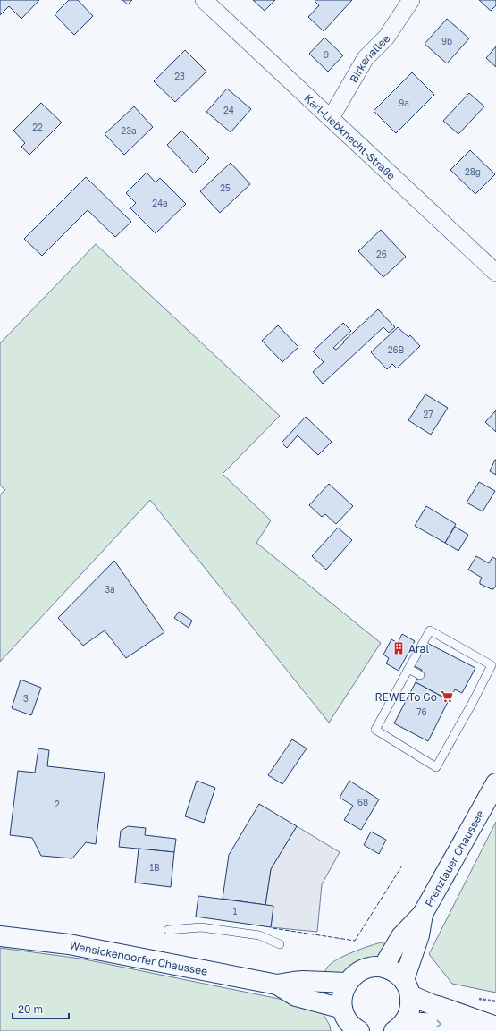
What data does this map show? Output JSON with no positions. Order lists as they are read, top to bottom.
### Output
{
  "streets": {
    "main road": ["Prenzlauer Chaussee", "Wensickendorfer Chaussee"],
    "street": ["Birkenallee", "Karl-Liebknecht-Straße"]
  },
  "crossings": [
    ["Birkenallee", "Karl-Liebknecht-Straße"]
  ],
  "places": {
    "building": ["Aral"],
    "supermarket": ["REWE To Go"]
  },
  "house_numbers": [
    "9b",
    "9",
    "23",
    "9a",
    "24",
    "22",
    "23a",
    "28g",
    "25",
    "24a",
    "26",
    "26B",
    "27",
    "3a",
    "3",
    "76",
    "68",
    "2",
    "1B",
    "1"
  ],
  "scale_bar": "20 m"
}
